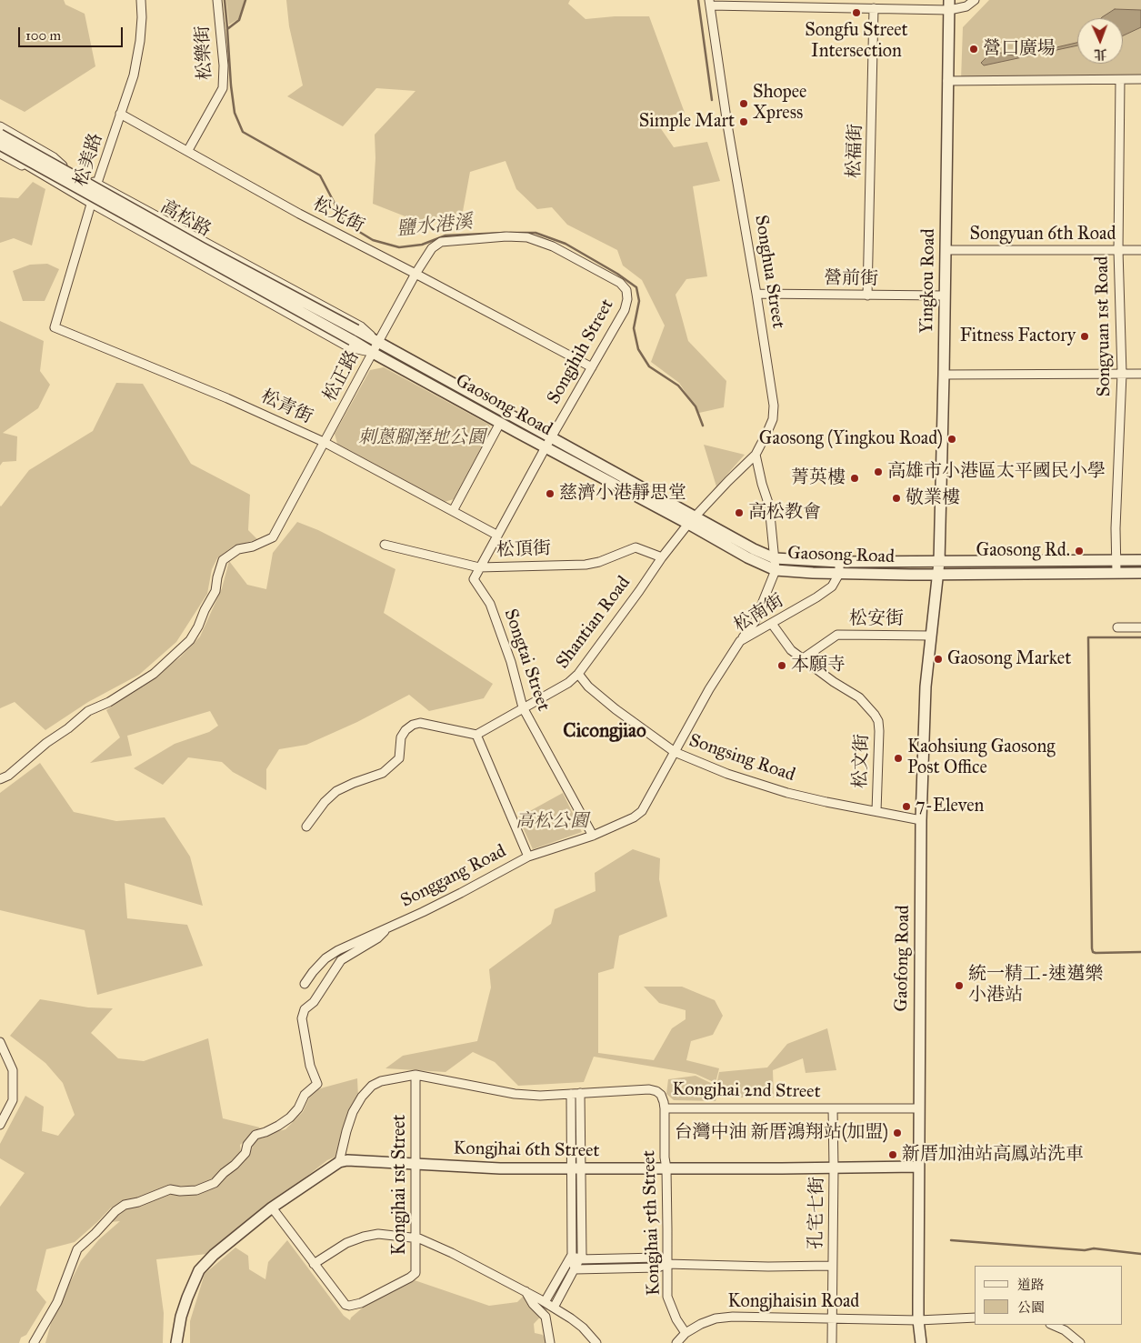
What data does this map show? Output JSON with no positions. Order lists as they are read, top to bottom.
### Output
{
  "streets": {
    "street": [
      "松樂街",
      "松福街",
      "松美路",
      "松光街",
      "高松路",
      "Songyuan 6th Road",
      "Songhua Street",
      "營前街",
      "Yingkou Road",
      "Songyuan 1st Road",
      "Songjhih Street",
      "松正路",
      "Gaosong Road",
      "松青街",
      "松頂街",
      "松南街",
      "松安街",
      "Shantian Road",
      "Songtai Street",
      "Songsing Road",
      "松文街",
      "Songgang Road",
      "Gaofong Road",
      "Kongjhai 2nd Street",
      "Kongjhai 6th Street",
      "Kongjhai 1st Street",
      "孔宅七街",
      "Kongjhai 5th Street",
      "Kongjhaisin Road"
    ]
  },
  "crossings": [
    ["松樂街", "松光街"],
    ["松福街", "營前街"],
    ["松美路", "松光街"],
    ["松美路", "高松路"],
    ["松美路", "松青街"],
    ["松光街", "Songjhih Street"],
    ["松光街", "松正路"],
    ["高松路", "松正路"],
    ["高松路", "Gaosong Road"],
    ["Songyuan 6th Road", "Yingkou Road"],
    ["Songyuan 6th Road", "Songyuan 1st Road"],
    ["Songhua Street", "營前街"],
    ["Songhua Street", "Gaosong Road"],
    ["Songhua Street", "Shantian Road"],
    ["營前街", "Yingkou Road"],
    ["Yingkou Road", "Gaosong Road"],
    ["Yingkou Road", "Gaofong Road"],
    ["Songyuan 1st Road", "Gaosong Road"],
    ["Songjhih Street", "松正路"],
    ["Songjhih Street", "Gaosong Road"],
    ["Songjhih Street", "松青街"],
    ["Songjhih Street", "松頂街"],
    ["Songjhih Street", "Songtai Street"],
    ["松正路", "Gaosong Road"],
    ["松正路", "松青街"],
    ["Gaosong Road", "松南街"],
    ["Gaosong Road", "Shantian Road"],
    ["Gaosong Road", "Gaofong Road"],
    ["松頂街", "Shantian Road"],
    ["松頂街", "Songtai Street"],
    ["松南街", "Songsing Road"],
    ["松南街", "松文街"],
    ["松南街", "Songgang Road"],
    ["松安街", "松文街"],
    ["松安街", "Gaofong Road"],
    ["Shantian Road", "Songtai Street"],
    ["Shantian Road", "Songsing Road"],
    ["Songtai Street", "Songgang Road"],
    ["Songsing Road", "松文街"],
    ["Songsing Road", "Songgang Road"],
    ["Songsing Road", "Gaofong Road"],
    ["Gaofong Road", "Kongjhai 2nd Street"],
    ["Gaofong Road", "Kongjhai 6th Street"],
    ["Gaofong Road", "Kongjhaisin Road"],
    ["Kongjhai 2nd Street", "Kongjhai 6th Street"],
    ["Kongjhai 2nd Street", "Kongjhai 1st Street"],
    ["Kongjhai 2nd Street", "孔宅七街"],
    ["Kongjhai 2nd Street", "Kongjhai 5th Street"],
    ["Kongjhai 6th Street", "Kongjhai 1st Street"],
    ["Kongjhai 6th Street", "孔宅七街"],
    ["Kongjhai 6th Street", "Kongjhai 5th Street"],
    ["孔宅七街", "Kongjhaisin Road"],
    ["Kongjhai 5th Street", "Kongjhaisin Road"]
  ],
  "districts": ["Cicongjiao"],
  "water": ["鹽水港溪"],
  "parks": ["刺蔥腳溼地公園", "高松公園"],
  "places": [
    "Songfu Street Intersection",
    "營口廣場",
    "Shopee Xpress",
    "Simple Mart",
    "Fitness Factory",
    "Gaosong (Yingkou Road)",
    "高雄市小港區太平國民小學",
    "菁英樓",
    "慈濟小港靜思堂",
    "敬業樓",
    "高松教會",
    "Gaosong Rd.",
    "Gaosong Market",
    "本願寺",
    "Kaohsiung Gaosong Post Office",
    "7-Eleven",
    "統一精工-速邁樂 小港站",
    "台灣中油 新厝鴻翔站(加盟)",
    "新厝加油站高鳳站洗車"
  ],
  "legend": ["道路", "公園"],
  "scale_bar": "100 m",
  "north": "bottom"
}
